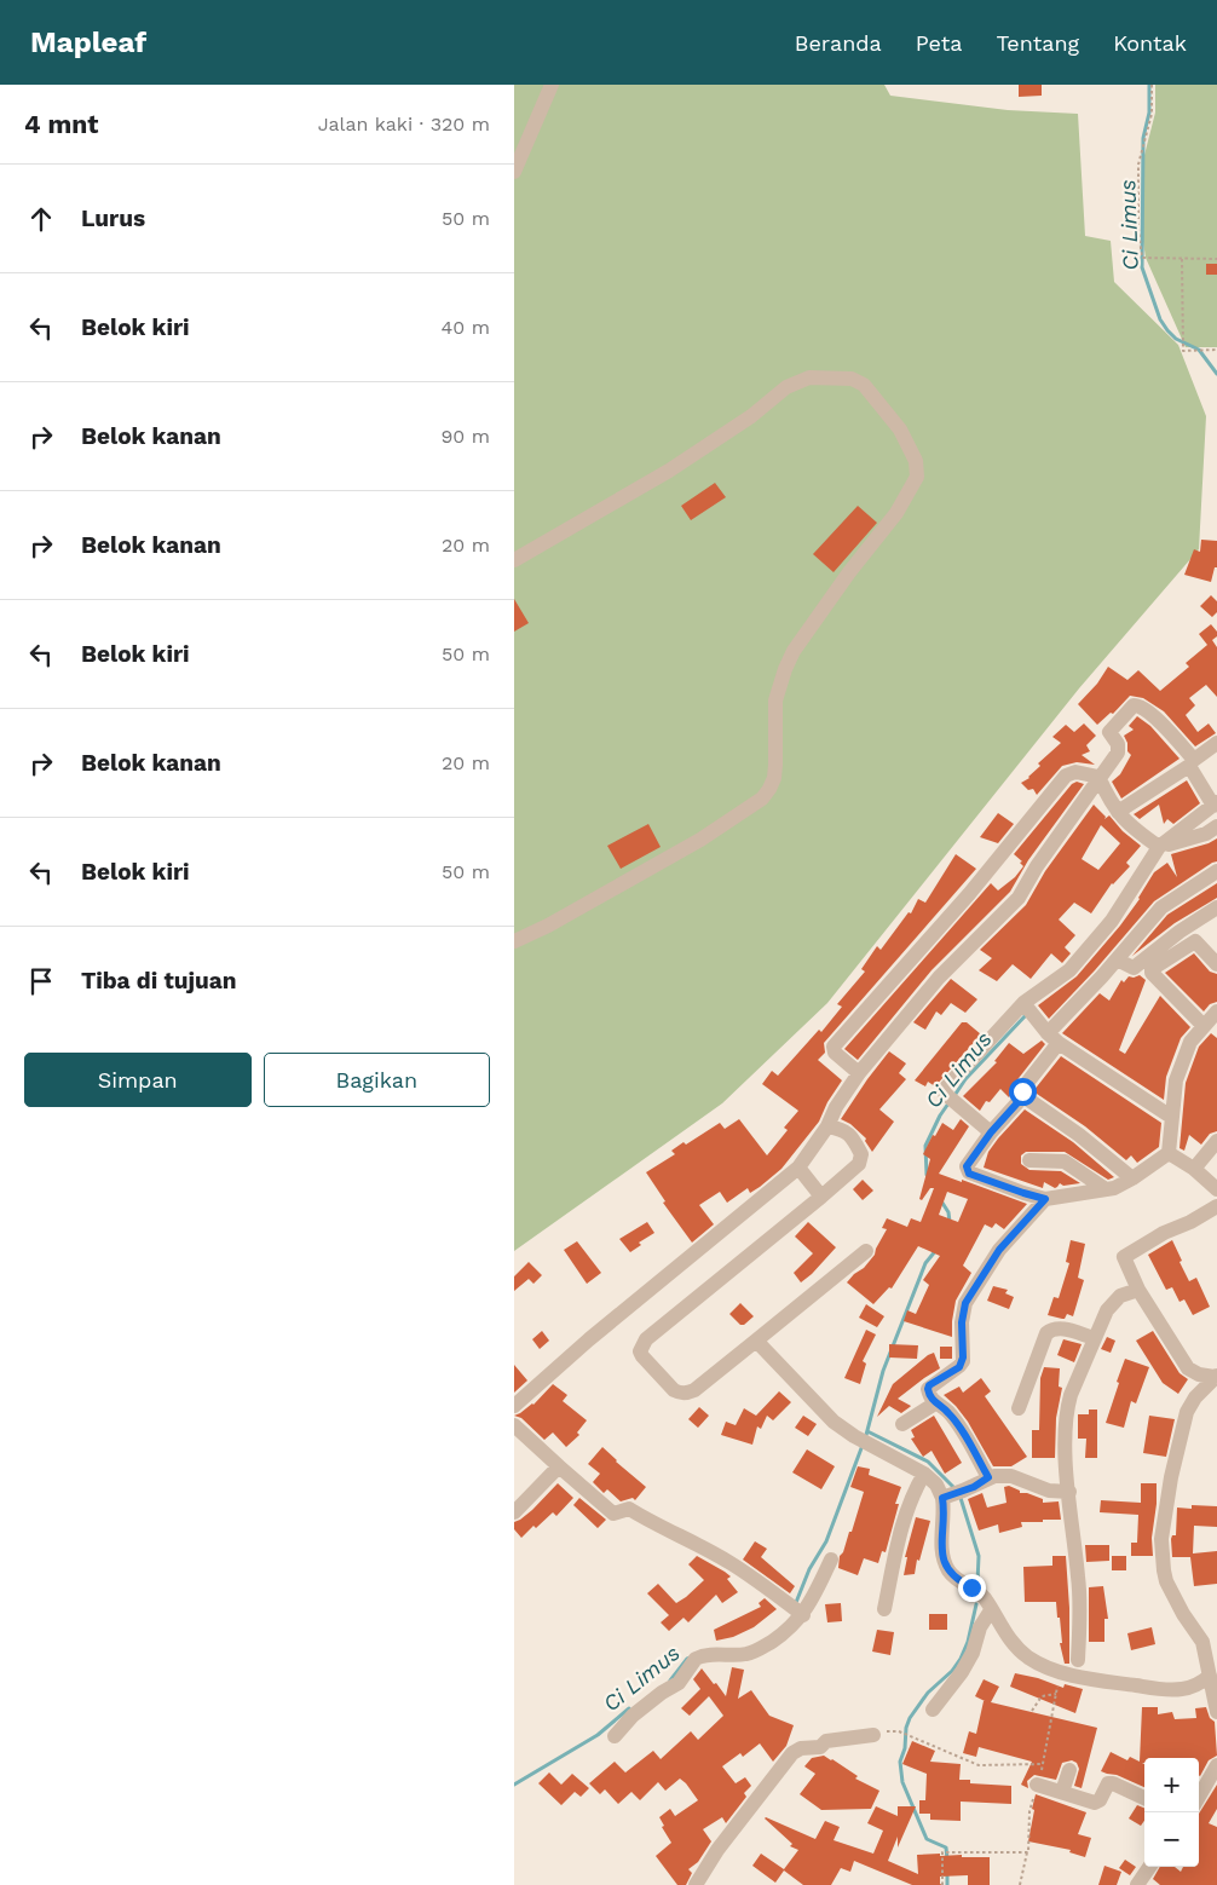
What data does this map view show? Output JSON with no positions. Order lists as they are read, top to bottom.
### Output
{
  "water": ["Ci Limus"],
  "page": {
    "header": "Mapleaf",
    "nav": [
      "Beranda",
      "Peta",
      "Tentang",
      "Kontak"
    ],
    "heading": ["4 mnt", "Jalan kaki · 320 m"],
    "list": [
      ["Lurus", "50 m"],
      ["Belok kiri", "40 m"],
      ["Belok kanan", "90 m"],
      ["Belok kanan", "20 m"],
      ["Belok kiri", "50 m"],
      ["Belok kanan", "20 m"],
      ["Belok kiri", "50 m"],
      "Tiba di tujuan"
    ],
    "buttons": ["Simpan", "Bagikan"],
    "map_buttons": ["+", "−"]
  }
}
